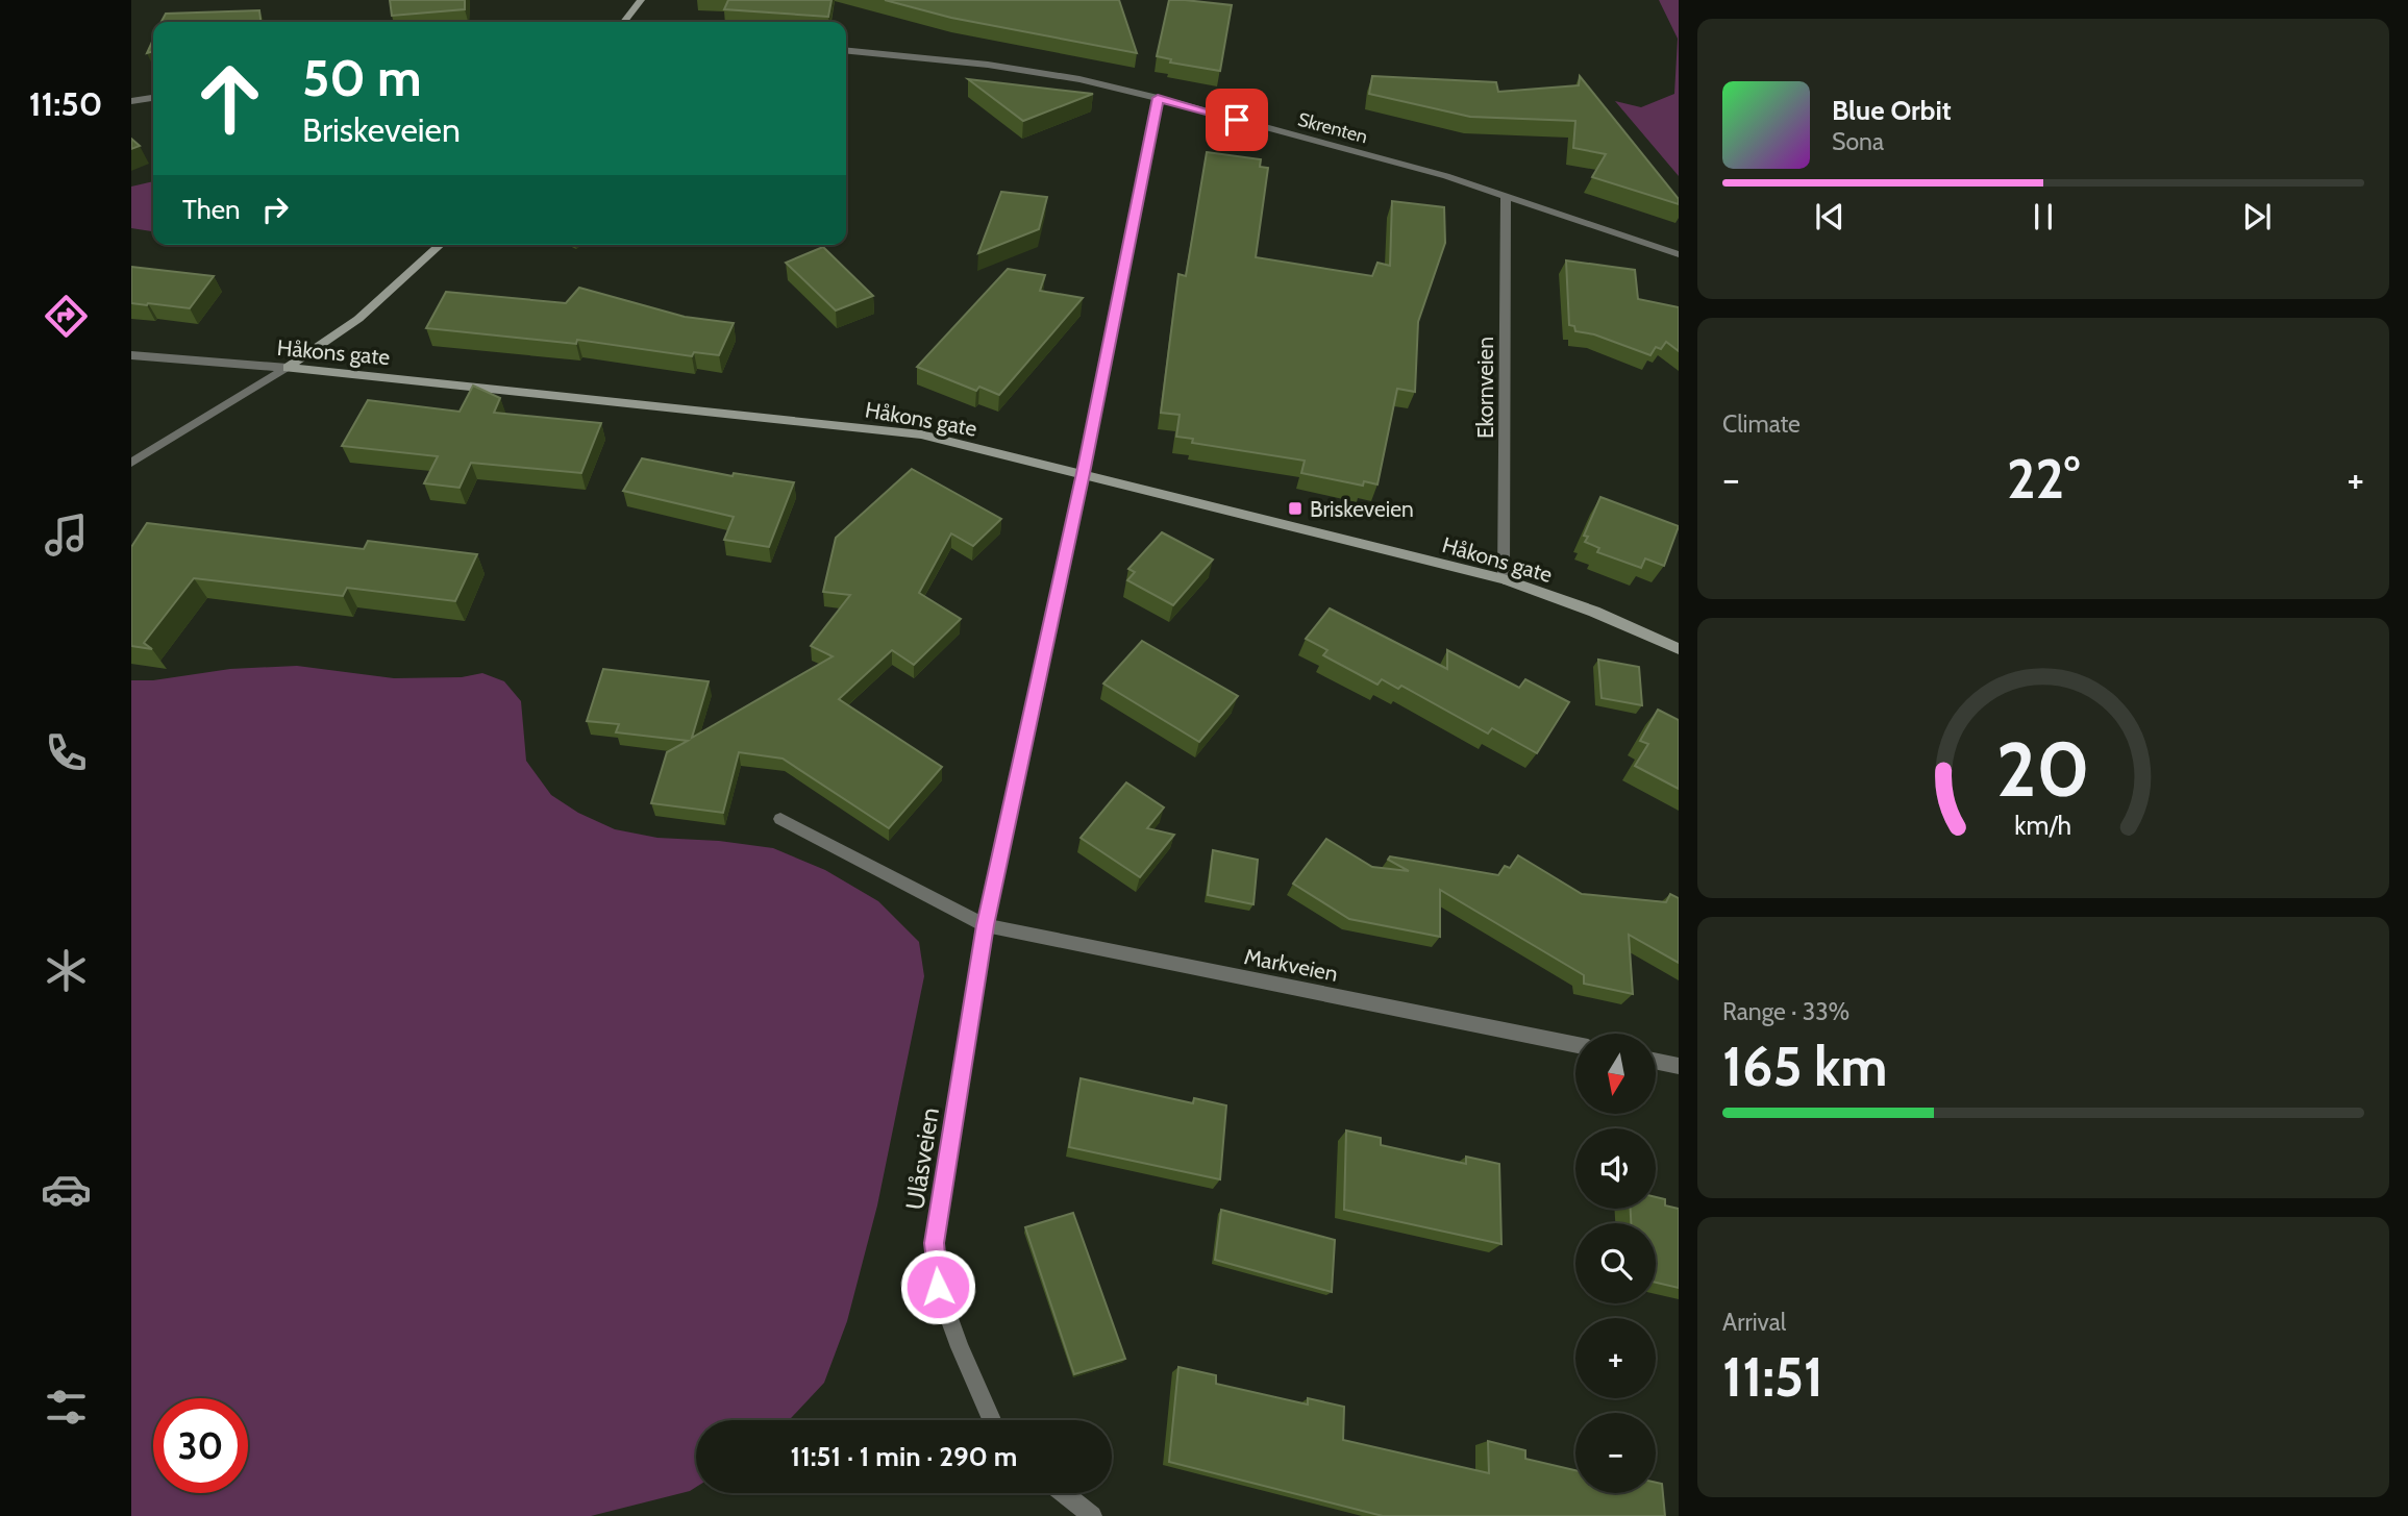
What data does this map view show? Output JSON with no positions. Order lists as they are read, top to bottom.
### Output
{
  "streets": {
    "main road": ["Håkons gate"],
    "street": [
      "Skrenten",
      "Ekornveien",
      "Markveien",
      "Ulåsveien"
    ]
  },
  "crossings": [
    ["Skrenten", "Ekornveien"],
    ["Håkons gate", "Ekornveien"],
    ["Markveien", "Ulåsveien"]
  ],
  "places": {
    "transit": ["Briskeveien"]
  },
  "north": "bottom",
  "page": {
    "tabs": "11:50",
    "turn": ["50 m", "Briskeveien"],
    "song": ["Blue Orbit", "Sona"],
    "then": "Then",
    "tile": [
      "Climate",
      ["Range · 33%", "165 km"],
      ["Arrival", "11:51"]
    ],
    "heat": ["−", "22°", "+"],
    "map_buttons": ["+", "−"],
    "limit": "30",
    "trip": "11:51 · 1 min · 290 m",
    "gauge": ["20", "km/h"]
  }
}
